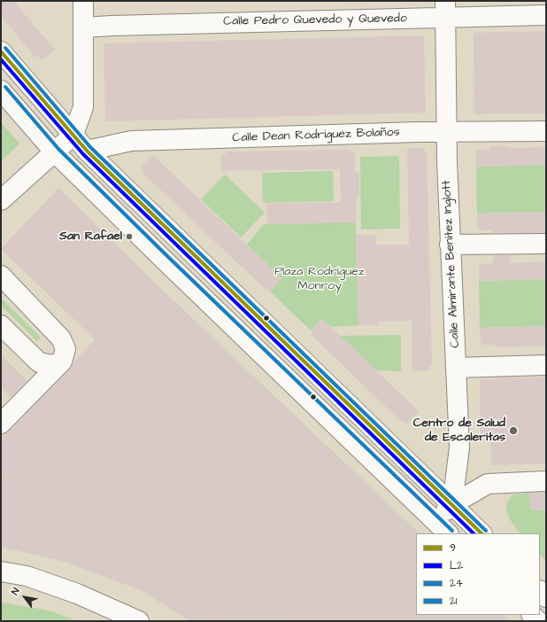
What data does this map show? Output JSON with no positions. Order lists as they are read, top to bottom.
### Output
{
  "streets": {
    "street": ["Calle Pedro Quevedo y Quevedo", "Calle Dean Rodríguez Bolaños", "Calle Almirante Benítez Inglott"]
  },
  "crossings": [
    ["Calle Pedro Quevedo y Quevedo", "Calle Almirante Benítez Inglott"],
    ["Calle Dean Rodríguez Bolaños", "Calle Almirante Benítez Inglott"]
  ],
  "parks": ["Plaza Rodríguez Monroy"],
  "places": ["San Rafael", "Centro de Salud de Escaleritas"],
  "lines": [
    "transit line 24",
    "transit line 9",
    "transit line L2",
    "transit line 21"
  ],
  "legend": [
    "9",
    "L2",
    "24",
    "21"
  ],
  "north": "top left"
}
